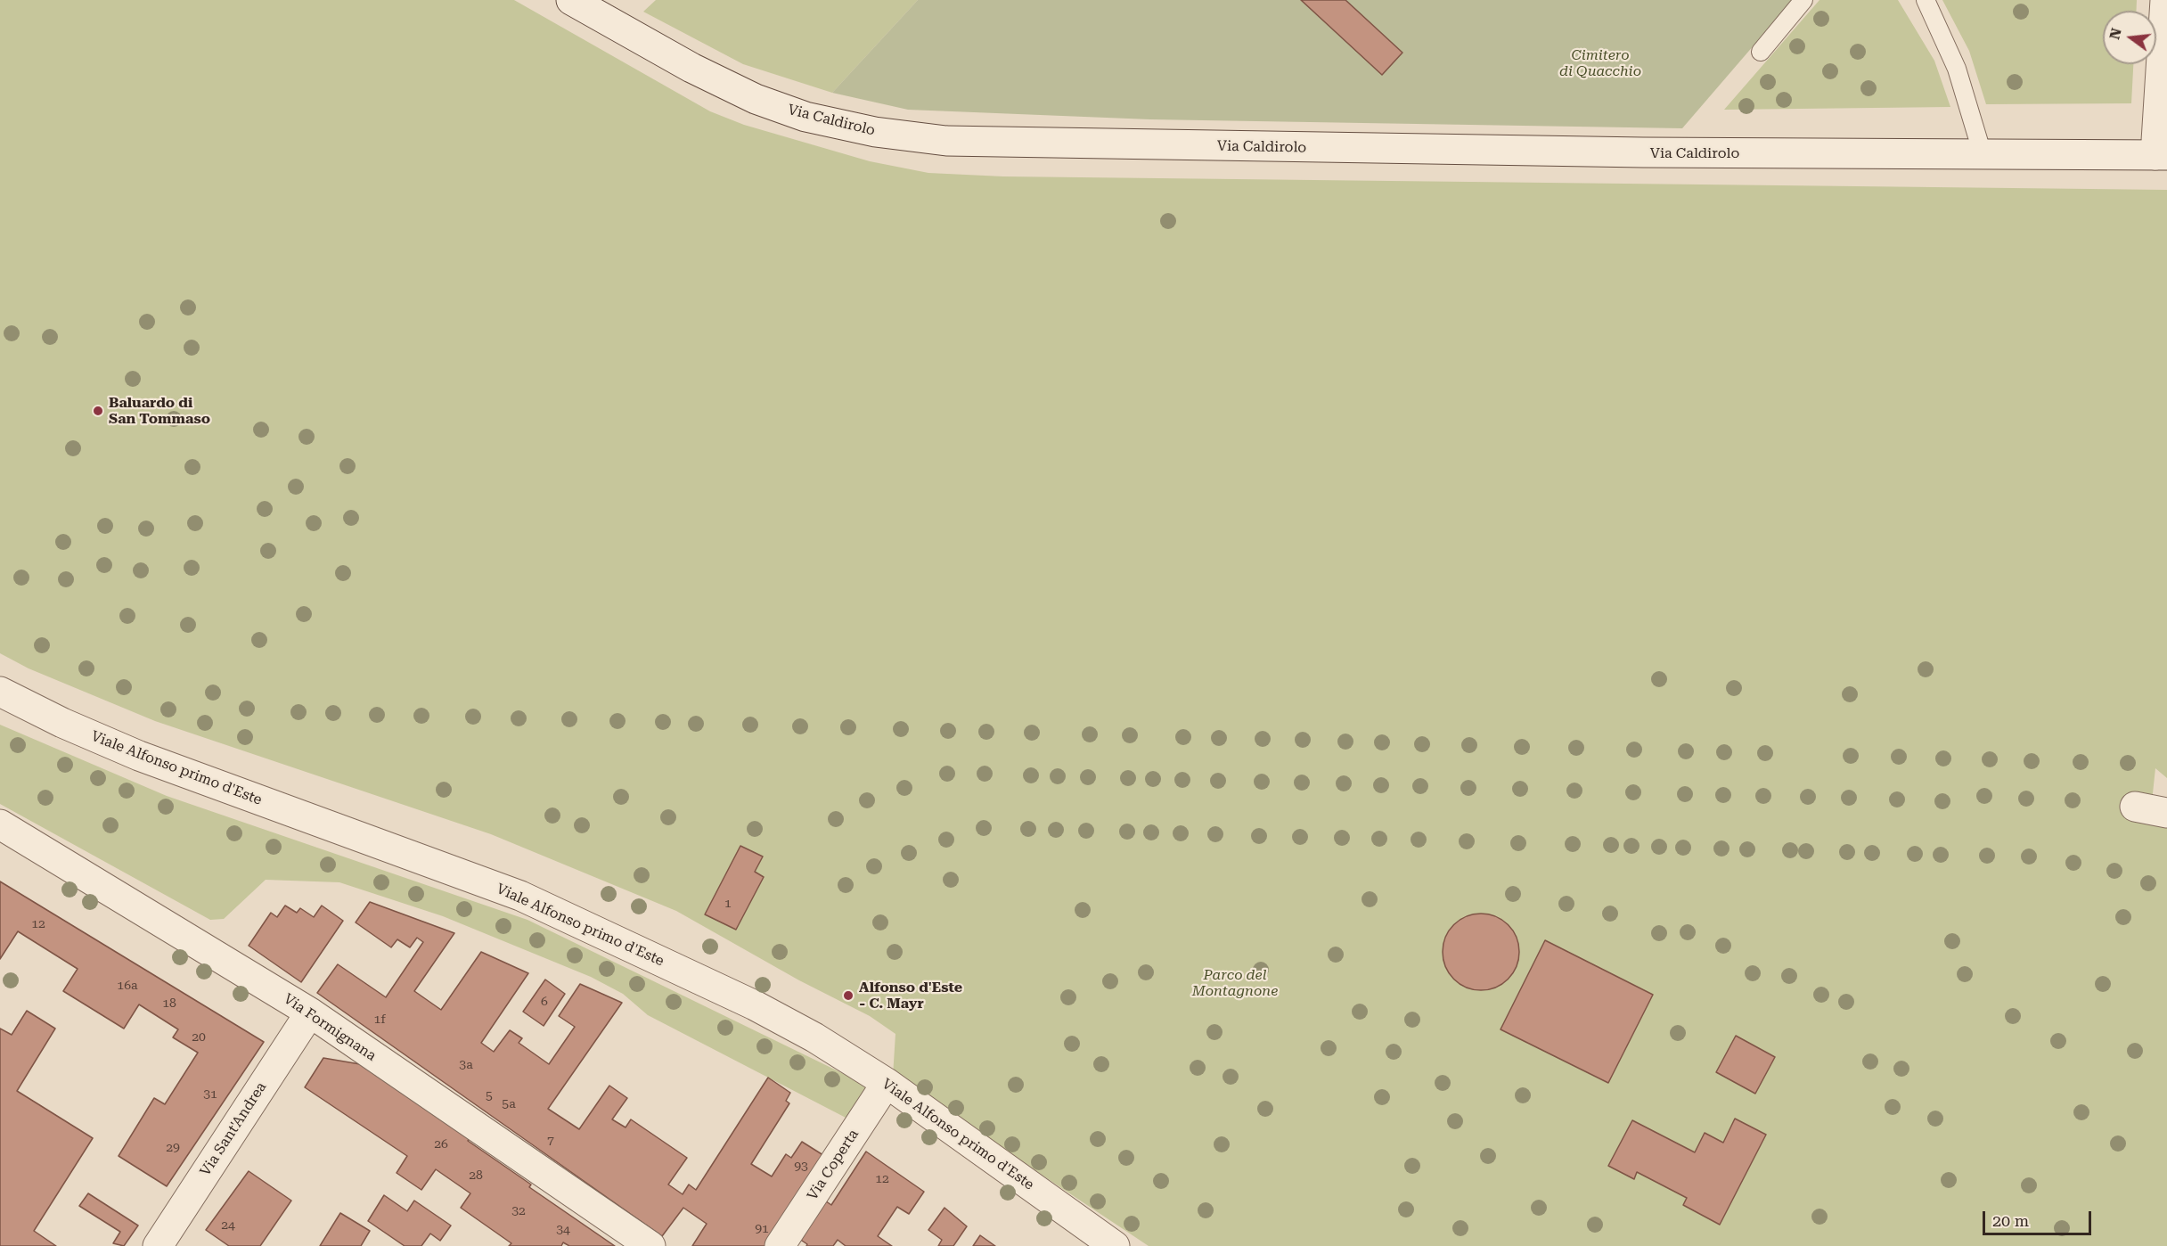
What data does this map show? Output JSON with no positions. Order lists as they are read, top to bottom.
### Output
{
  "streets": {
    "street": [
      "Via Caldirolo",
      "Viale Alfonso primo d'Este",
      "Via Formignana",
      "Via Sant'Andrea",
      "Via Coperta"
    ]
  },
  "crossings": [
    ["Viale Alfonso primo d'Este", "Via Coperta"],
    ["Via Formignana", "Via Sant'Andrea"]
  ],
  "parks": ["Cimitero di Quacchio", "Parco del Montagnone"],
  "places": ["Baluardo di San Tommaso", "Alfonso d'Este - C. Mayr"],
  "house_numbers": [
    "1",
    "12",
    "16a",
    "6",
    "18",
    "1f",
    "20",
    "3a",
    "31",
    "5",
    "5a",
    "7",
    "26",
    "29",
    "93",
    "28",
    "12",
    "32",
    "24",
    "91",
    "34"
  ],
  "scale_bar": "20 m",
  "north": "left"
}
